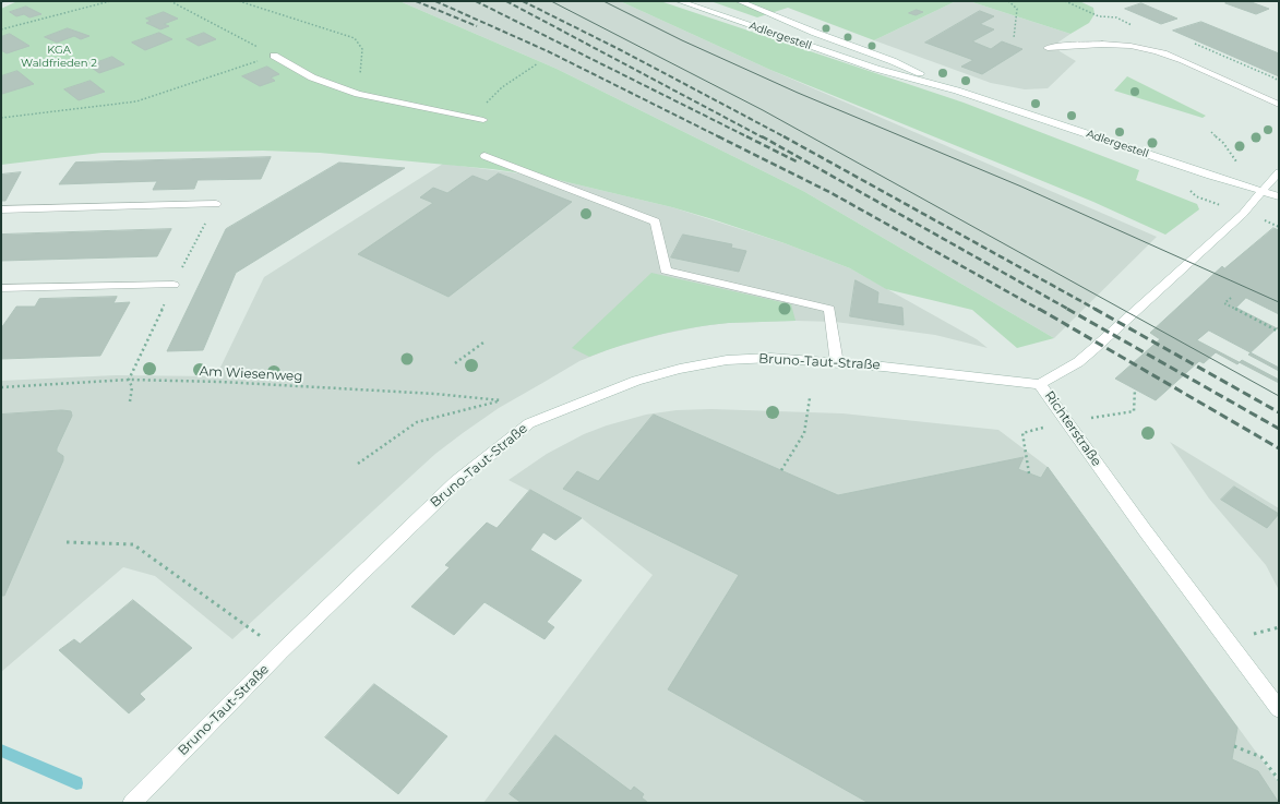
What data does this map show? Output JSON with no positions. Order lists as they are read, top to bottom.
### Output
{
  "streets": {
    "street": ["Adlergestell", "Bruno-Taut-Straße", "Richterstraße"],
    "path": ["Am Wiesenweg"]
  },
  "crossings": [
    ["Adlergestell", "Richterstraße"],
    ["Bruno-Taut-Straße", "Richterstraße"]
  ],
  "parks": ["KGA Waldfrieden 2"]
}
